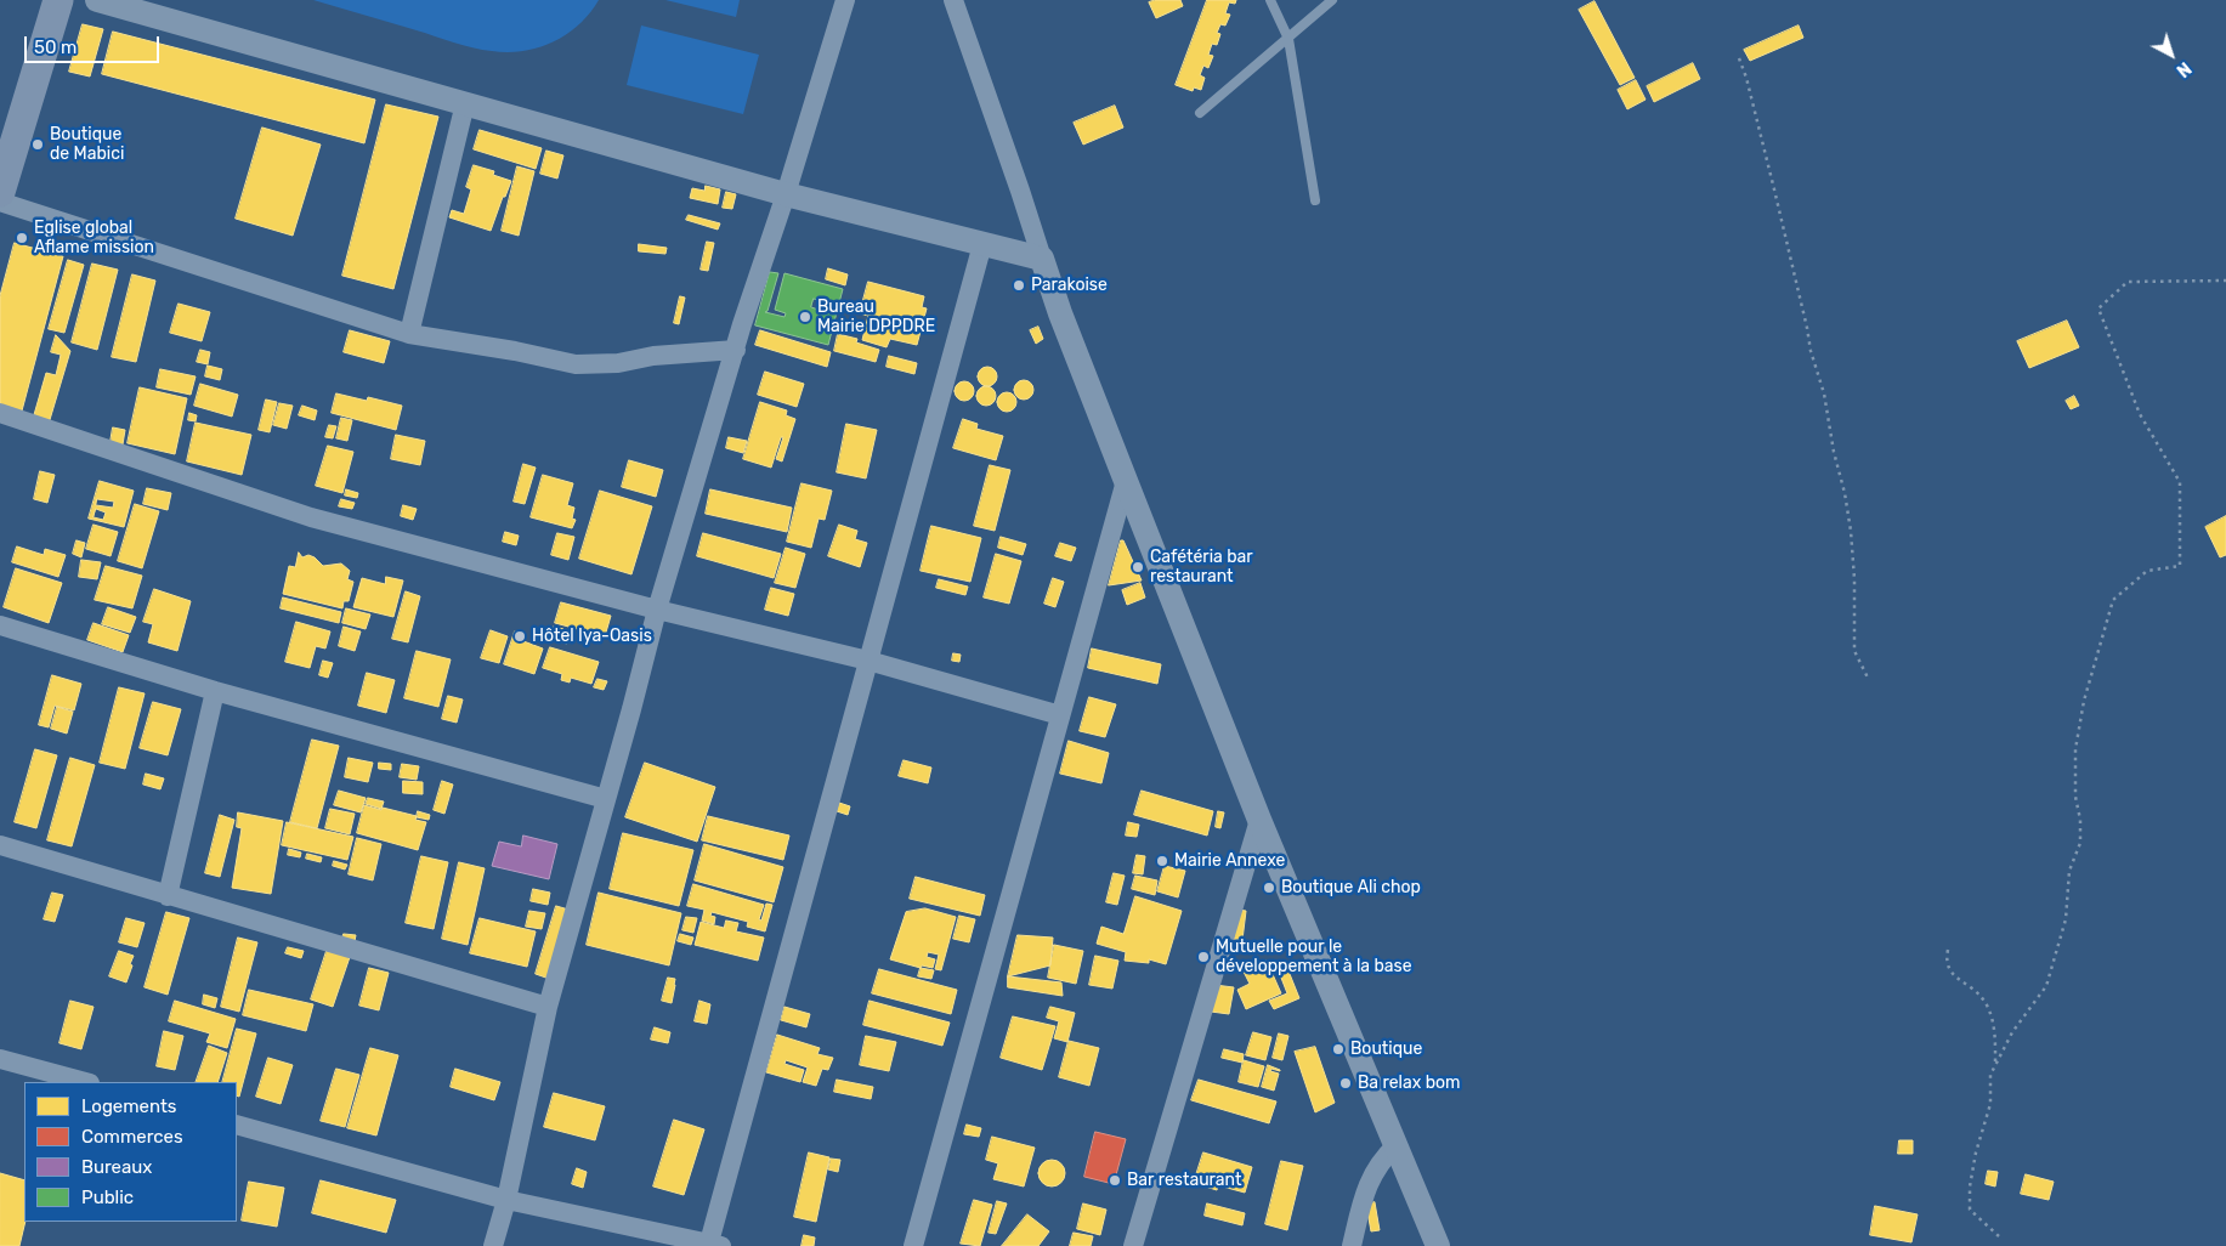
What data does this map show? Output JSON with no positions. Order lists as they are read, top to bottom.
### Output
{
  "places": [
    "Boutique de Mabici",
    "Eglise global Aflame mission",
    "Parakoise",
    "Bureau Mairie DPPDRE",
    "Cafétéria bar restaurant",
    "Hôtel Iya-Oasis",
    "Mairie Annexe",
    "Boutique Ali chop",
    "Mutuelle pour le développement à la base",
    "Boutique",
    "Ba relax bom",
    "Bar restaurant"
  ],
  "legend": [
    "Logements",
    "Commerces",
    "Bureaux",
    "Public"
  ],
  "scale_bar": "50 m",
  "north": "bottom right"
}
